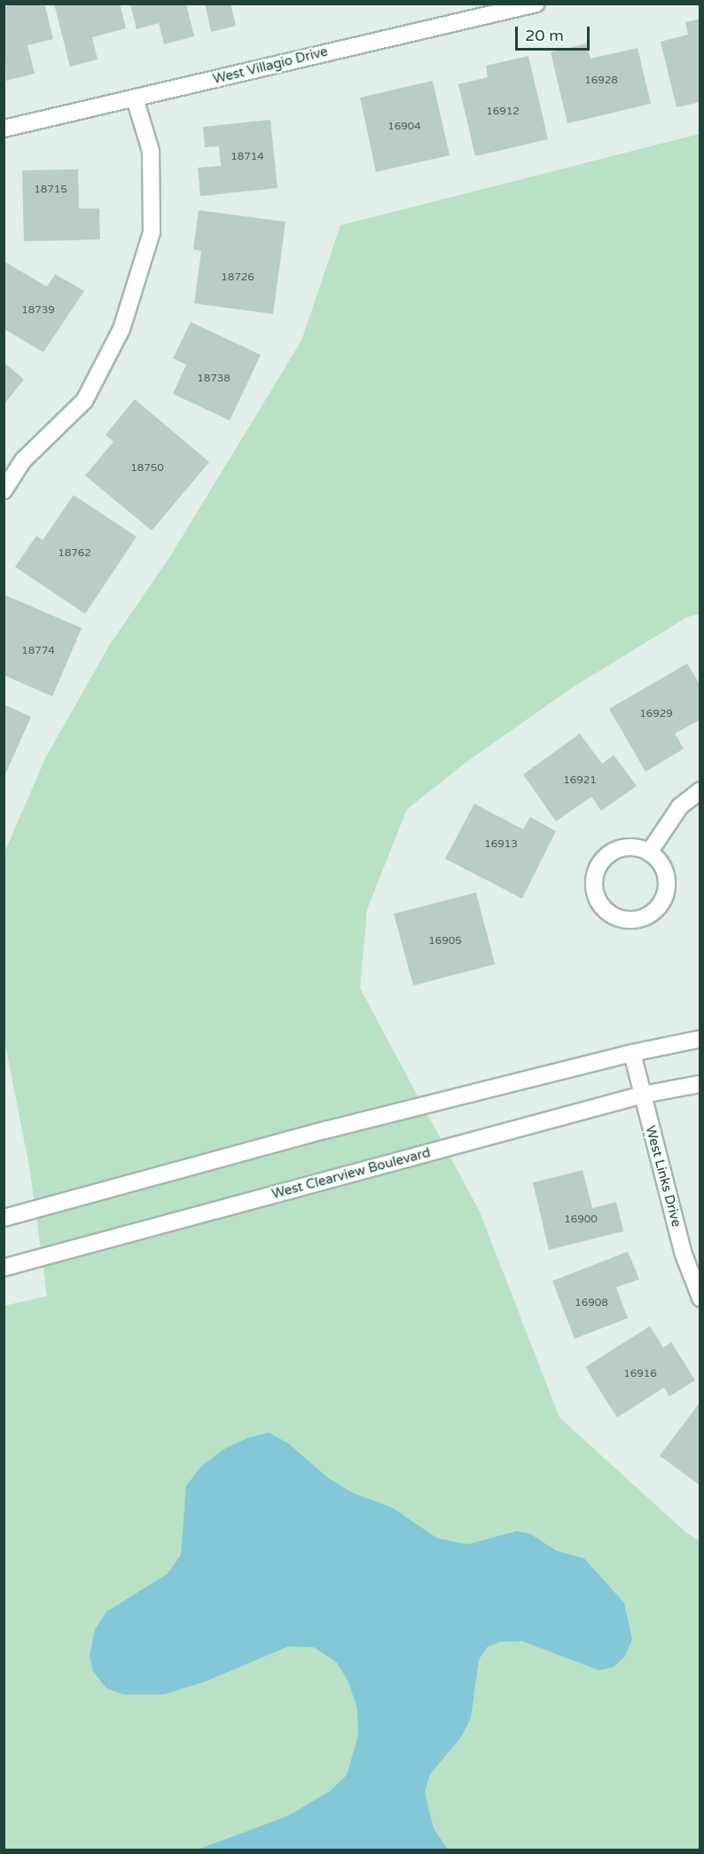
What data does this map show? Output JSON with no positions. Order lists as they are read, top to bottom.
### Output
{
  "streets": {
    "street": ["West Villagio Drive", "West Clearview Boulevard", "West Links Drive"]
  },
  "crossings": [
    ["West Clearview Boulevard", "West Links Drive"]
  ],
  "house_numbers": [
    "16928",
    "16912",
    "16904",
    "18714",
    "18715",
    "18726",
    "18739",
    "18738",
    "18750",
    "18762",
    "18774",
    "16929",
    "16921",
    "16913",
    "16905",
    "16900",
    "16908",
    "16916"
  ],
  "scale_bar": "20 m"
}
